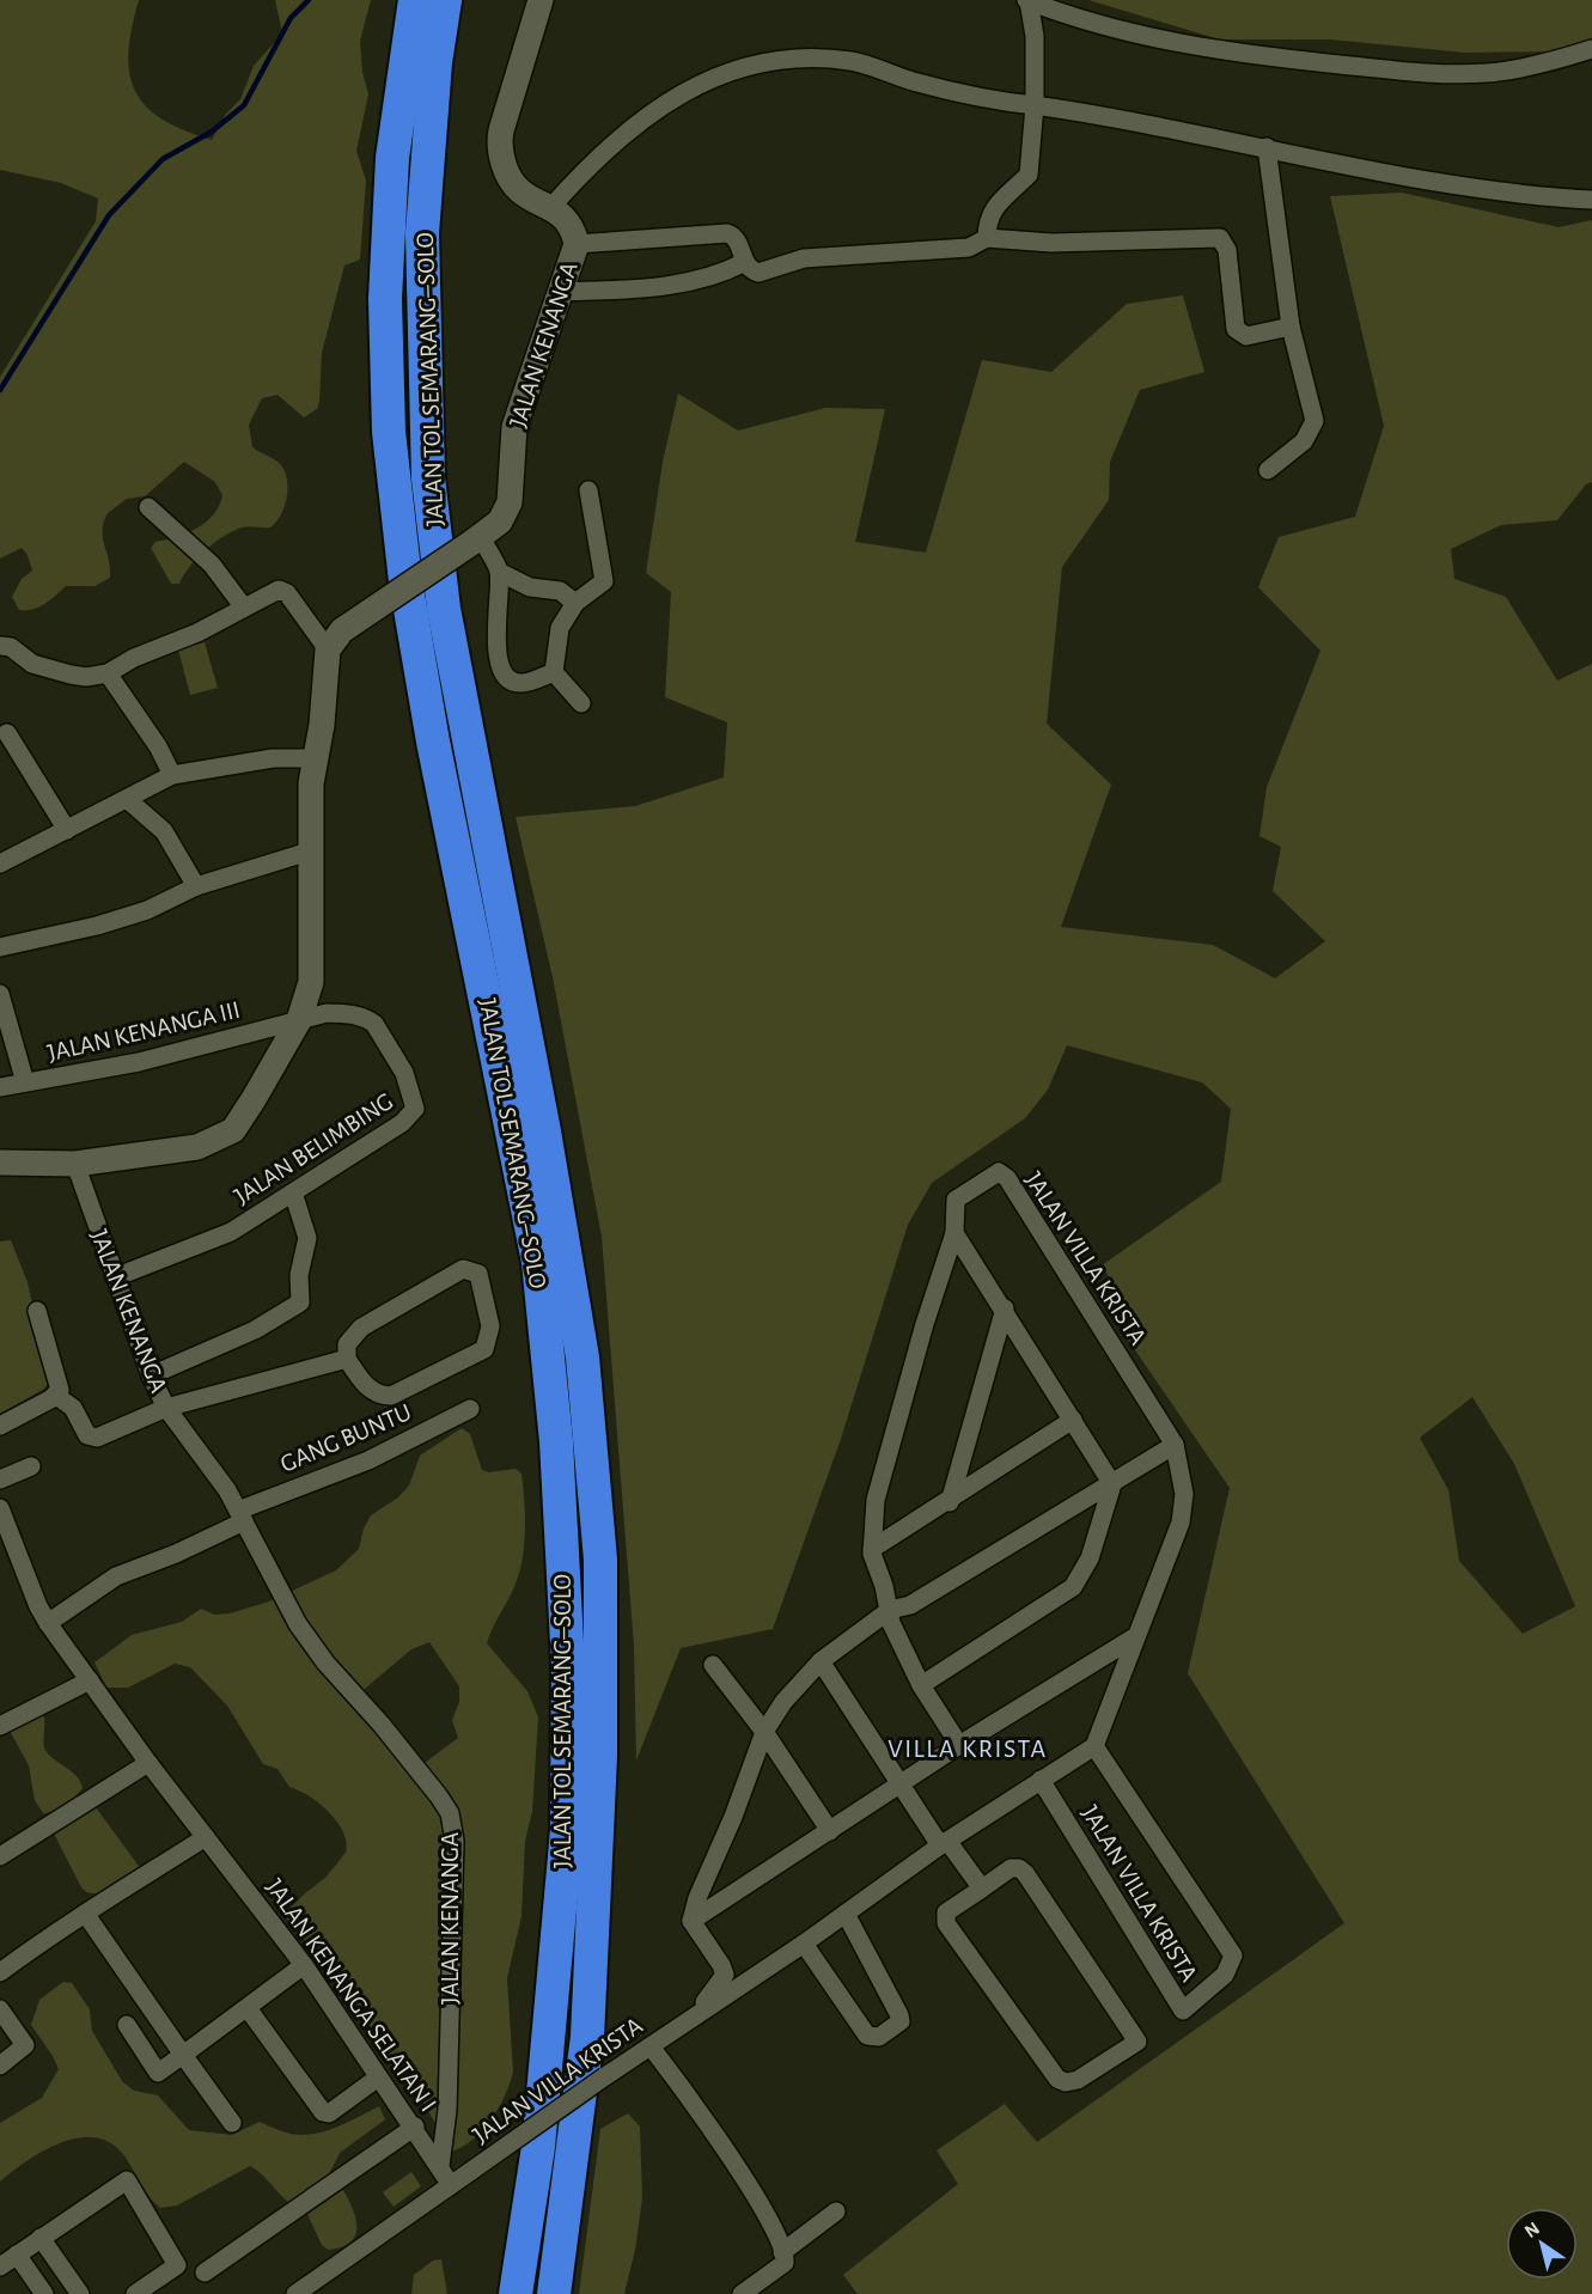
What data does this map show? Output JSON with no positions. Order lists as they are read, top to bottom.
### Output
{
  "streets": {
    "highway": ["JALAN TOL SEMARANG–SOLO"],
    "street": [
      "JALAN KENANGA",
      "JALAN KENANGA III",
      "JALAN BELIMBING",
      "JALAN VILLA KRISTA",
      "GANG BUNTU",
      "JALAN KENANGA SELATAN I"
    ]
  },
  "crossings": [
    ["JALAN KENANGA", "JALAN BELIMBING"],
    ["JALAN KENANGA", "GANG BUNTU"],
    ["JALAN KENANGA", "JALAN KENANGA SELATAN I"],
    ["JALAN KENANGA III", "JALAN BELIMBING"],
    ["JALAN VILLA KRISTA", "JALAN KENANGA SELATAN I"]
  ],
  "districts": ["VILLA KRISTA"],
  "north": "top left"
}
